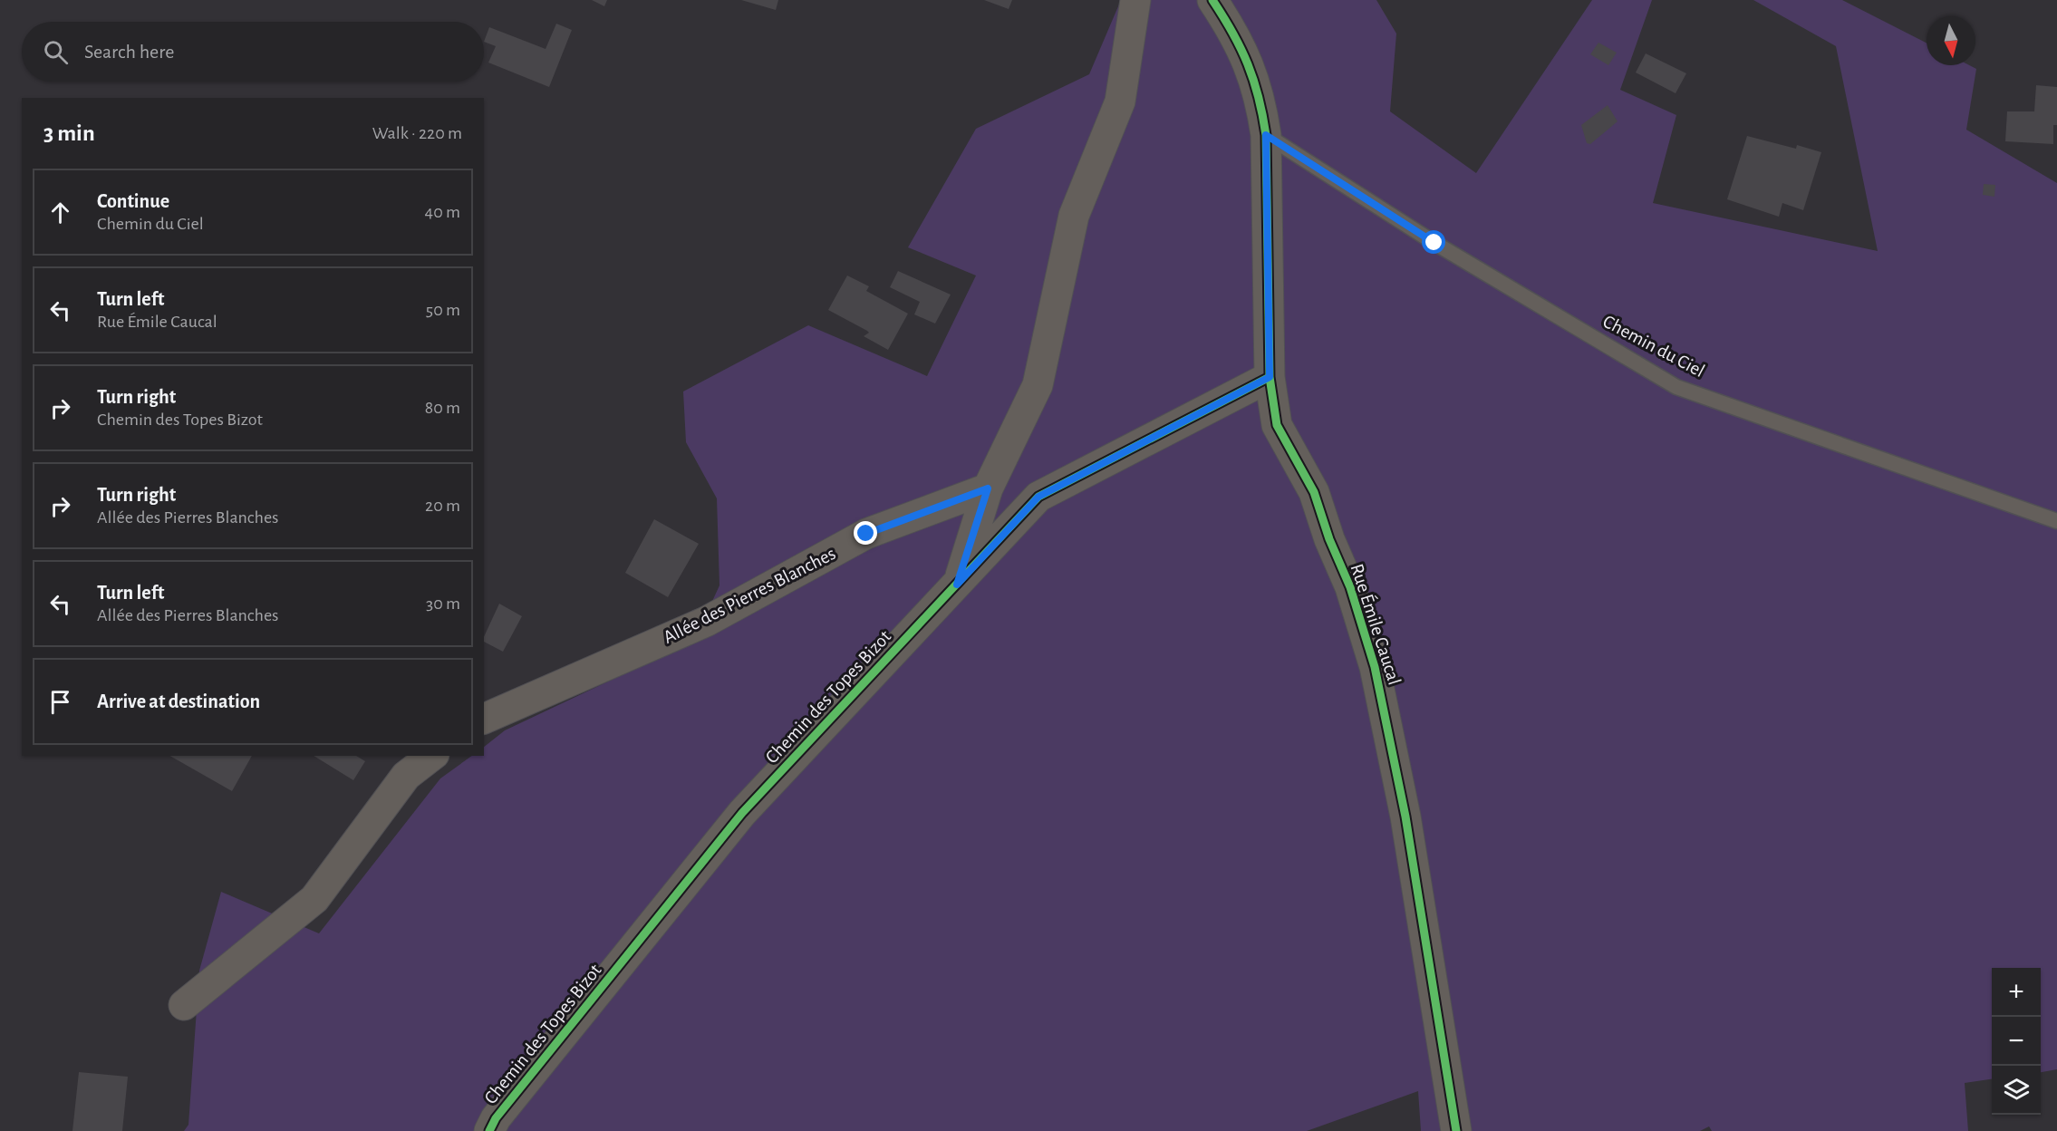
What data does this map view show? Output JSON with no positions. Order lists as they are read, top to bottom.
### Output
{
  "streets": {
    "street": ["Allée des Pierres Blanches", "Rue Émile Caucal", "Chemin des Topes Bizot"],
    "lane": ["Chemin du Ciel"]
  },
  "crossings": [
    ["Chemin du Ciel", "Rue Émile Caucal"],
    ["Rue Émile Caucal", "Chemin des Topes Bizot"]
  ],
  "north": "bottom",
  "page": {
    "search": "Search here",
    "heading": ["3 min", "Walk · 220 m"],
    "list": [
      ["Continue", "Chemin du Ciel", "40 m"],
      ["Turn left", "Rue Émile Caucal", "50 m"],
      ["Turn right", "Chemin des Topes Bizot", "80 m"],
      ["Turn right", "Allée des Pierres Blanches", "20 m"],
      ["Turn left", "Allée des Pierres Blanches", "30 m"],
      "Arrive at destination"
    ],
    "map_buttons": ["+", "−"]
  }
}
